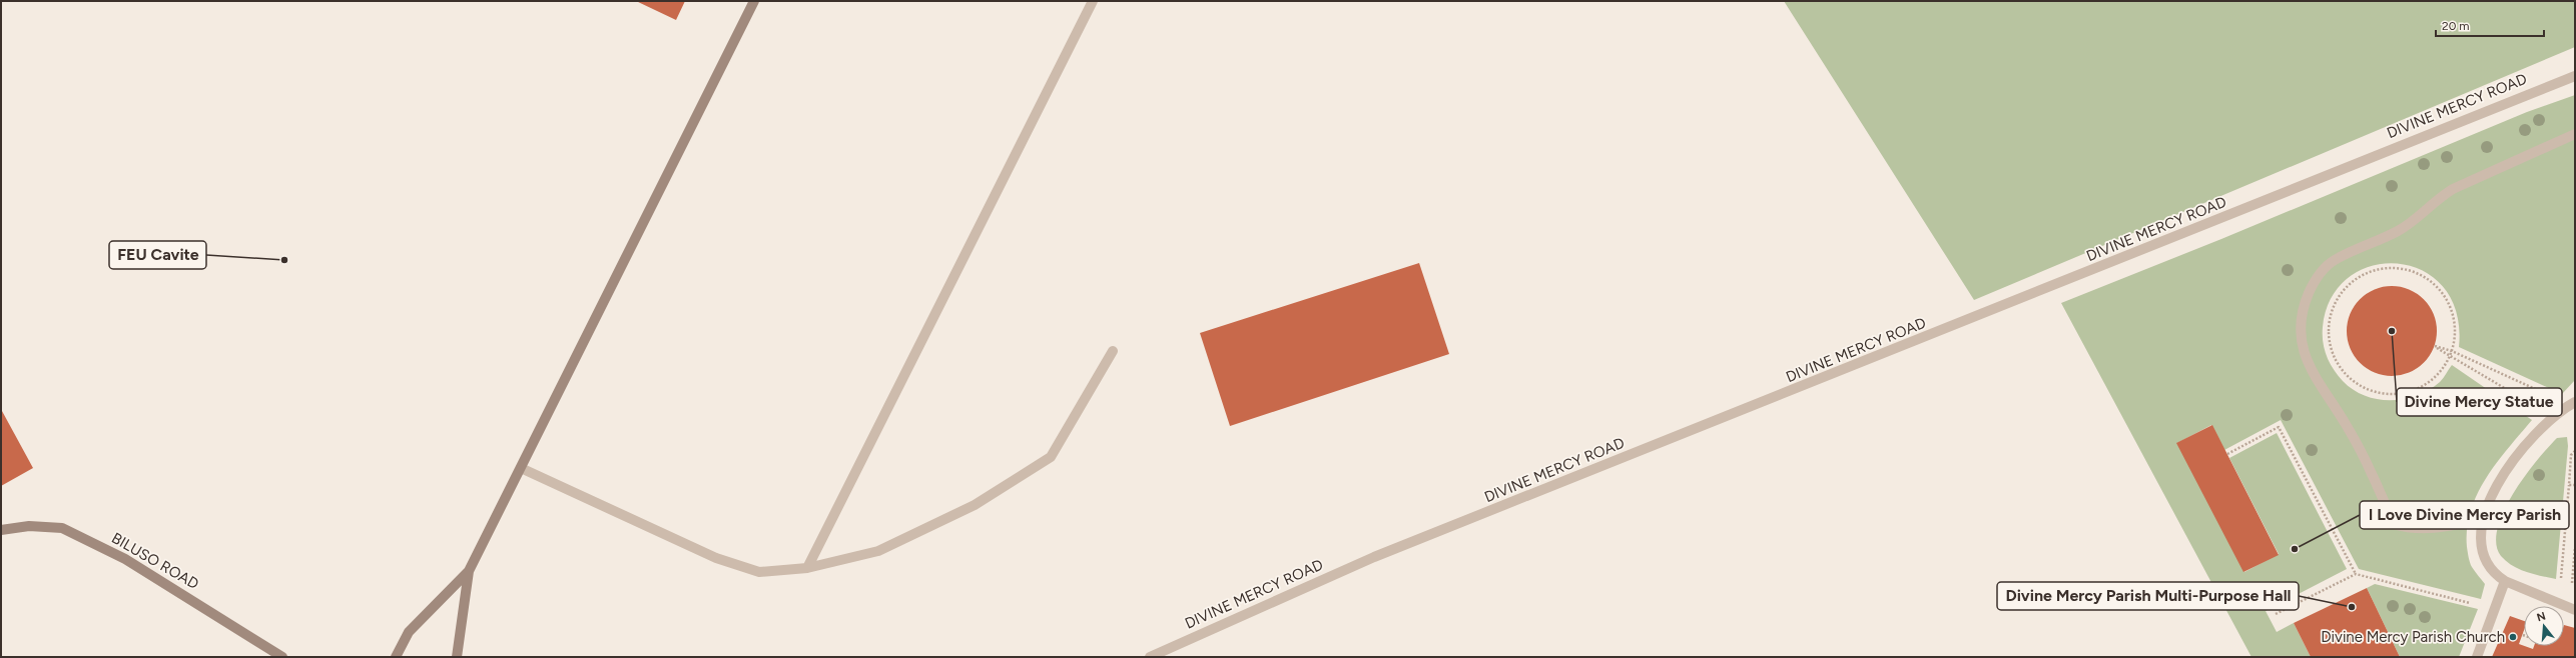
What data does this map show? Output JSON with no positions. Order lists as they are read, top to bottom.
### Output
{
  "streets": {
    "street": ["DIVINE MERCY ROAD", "BILUSO ROAD"]
  },
  "places": [
    "FEU Cavite",
    "Divine Mercy Statue",
    "I Love Divine Mercy Parish",
    "Divine Mercy Parish Multi-Purpose Hall",
    "Divine Mercy Parish Church"
  ],
  "scale_bar": "20 m",
  "north": "top"
}
